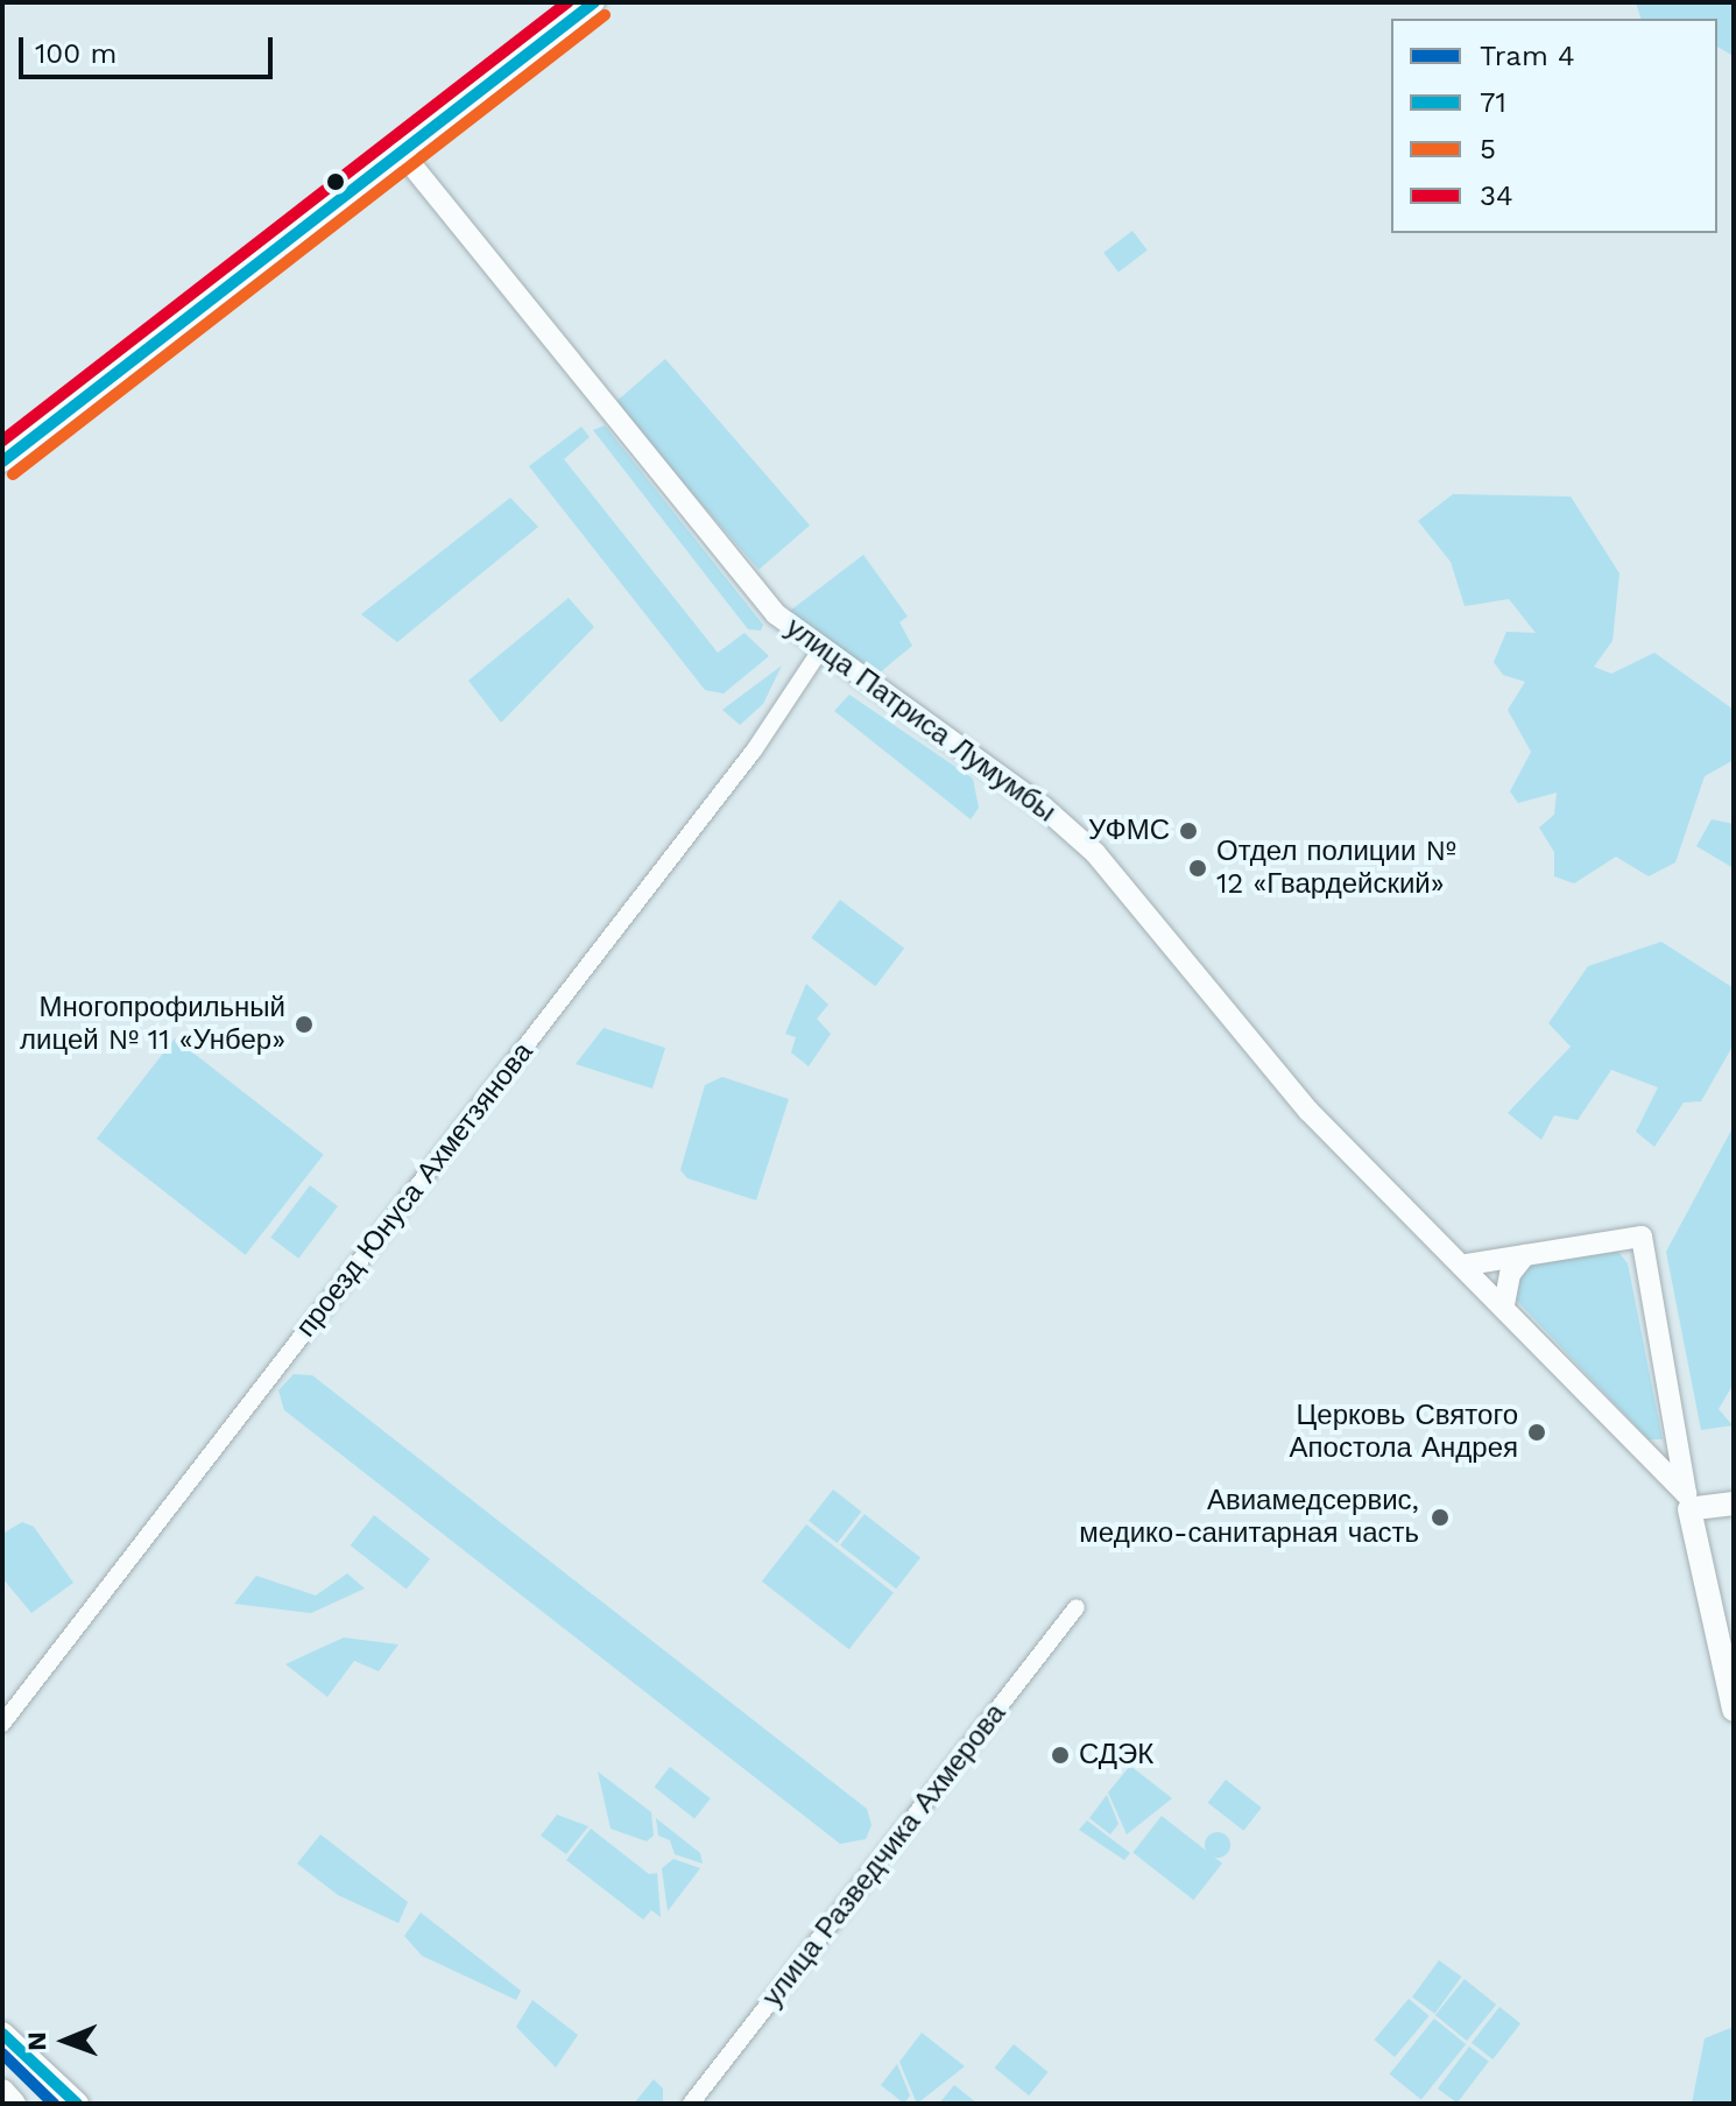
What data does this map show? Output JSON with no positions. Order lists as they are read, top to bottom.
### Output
{
  "streets": {
    "street": ["улица Патриса Лумумбы", "проезд Юнуса Ахметзянова", "улица Разведчика Ахмерова"]
  },
  "crossings": [
    ["улица Патриса Лумумбы", "проезд Юнуса Ахметзянова"]
  ],
  "places": [
    "УФМС",
    "Отдел полиции № 12 «Гвардейский»",
    "Многопрофильный лицей № 11 «Унбер»",
    "Церковь Святого Апостола Андрея",
    "Авиамедсервис, медико-санитарная часть",
    "СДЭК"
  ],
  "lines": [
    "transit line 71",
    "transit line 34",
    "transit line 5",
    "tram line 4"
  ],
  "legend": [
    "Tram 4",
    "71",
    "5",
    "34"
  ],
  "scale_bar": "100 m",
  "north": "left"
}
